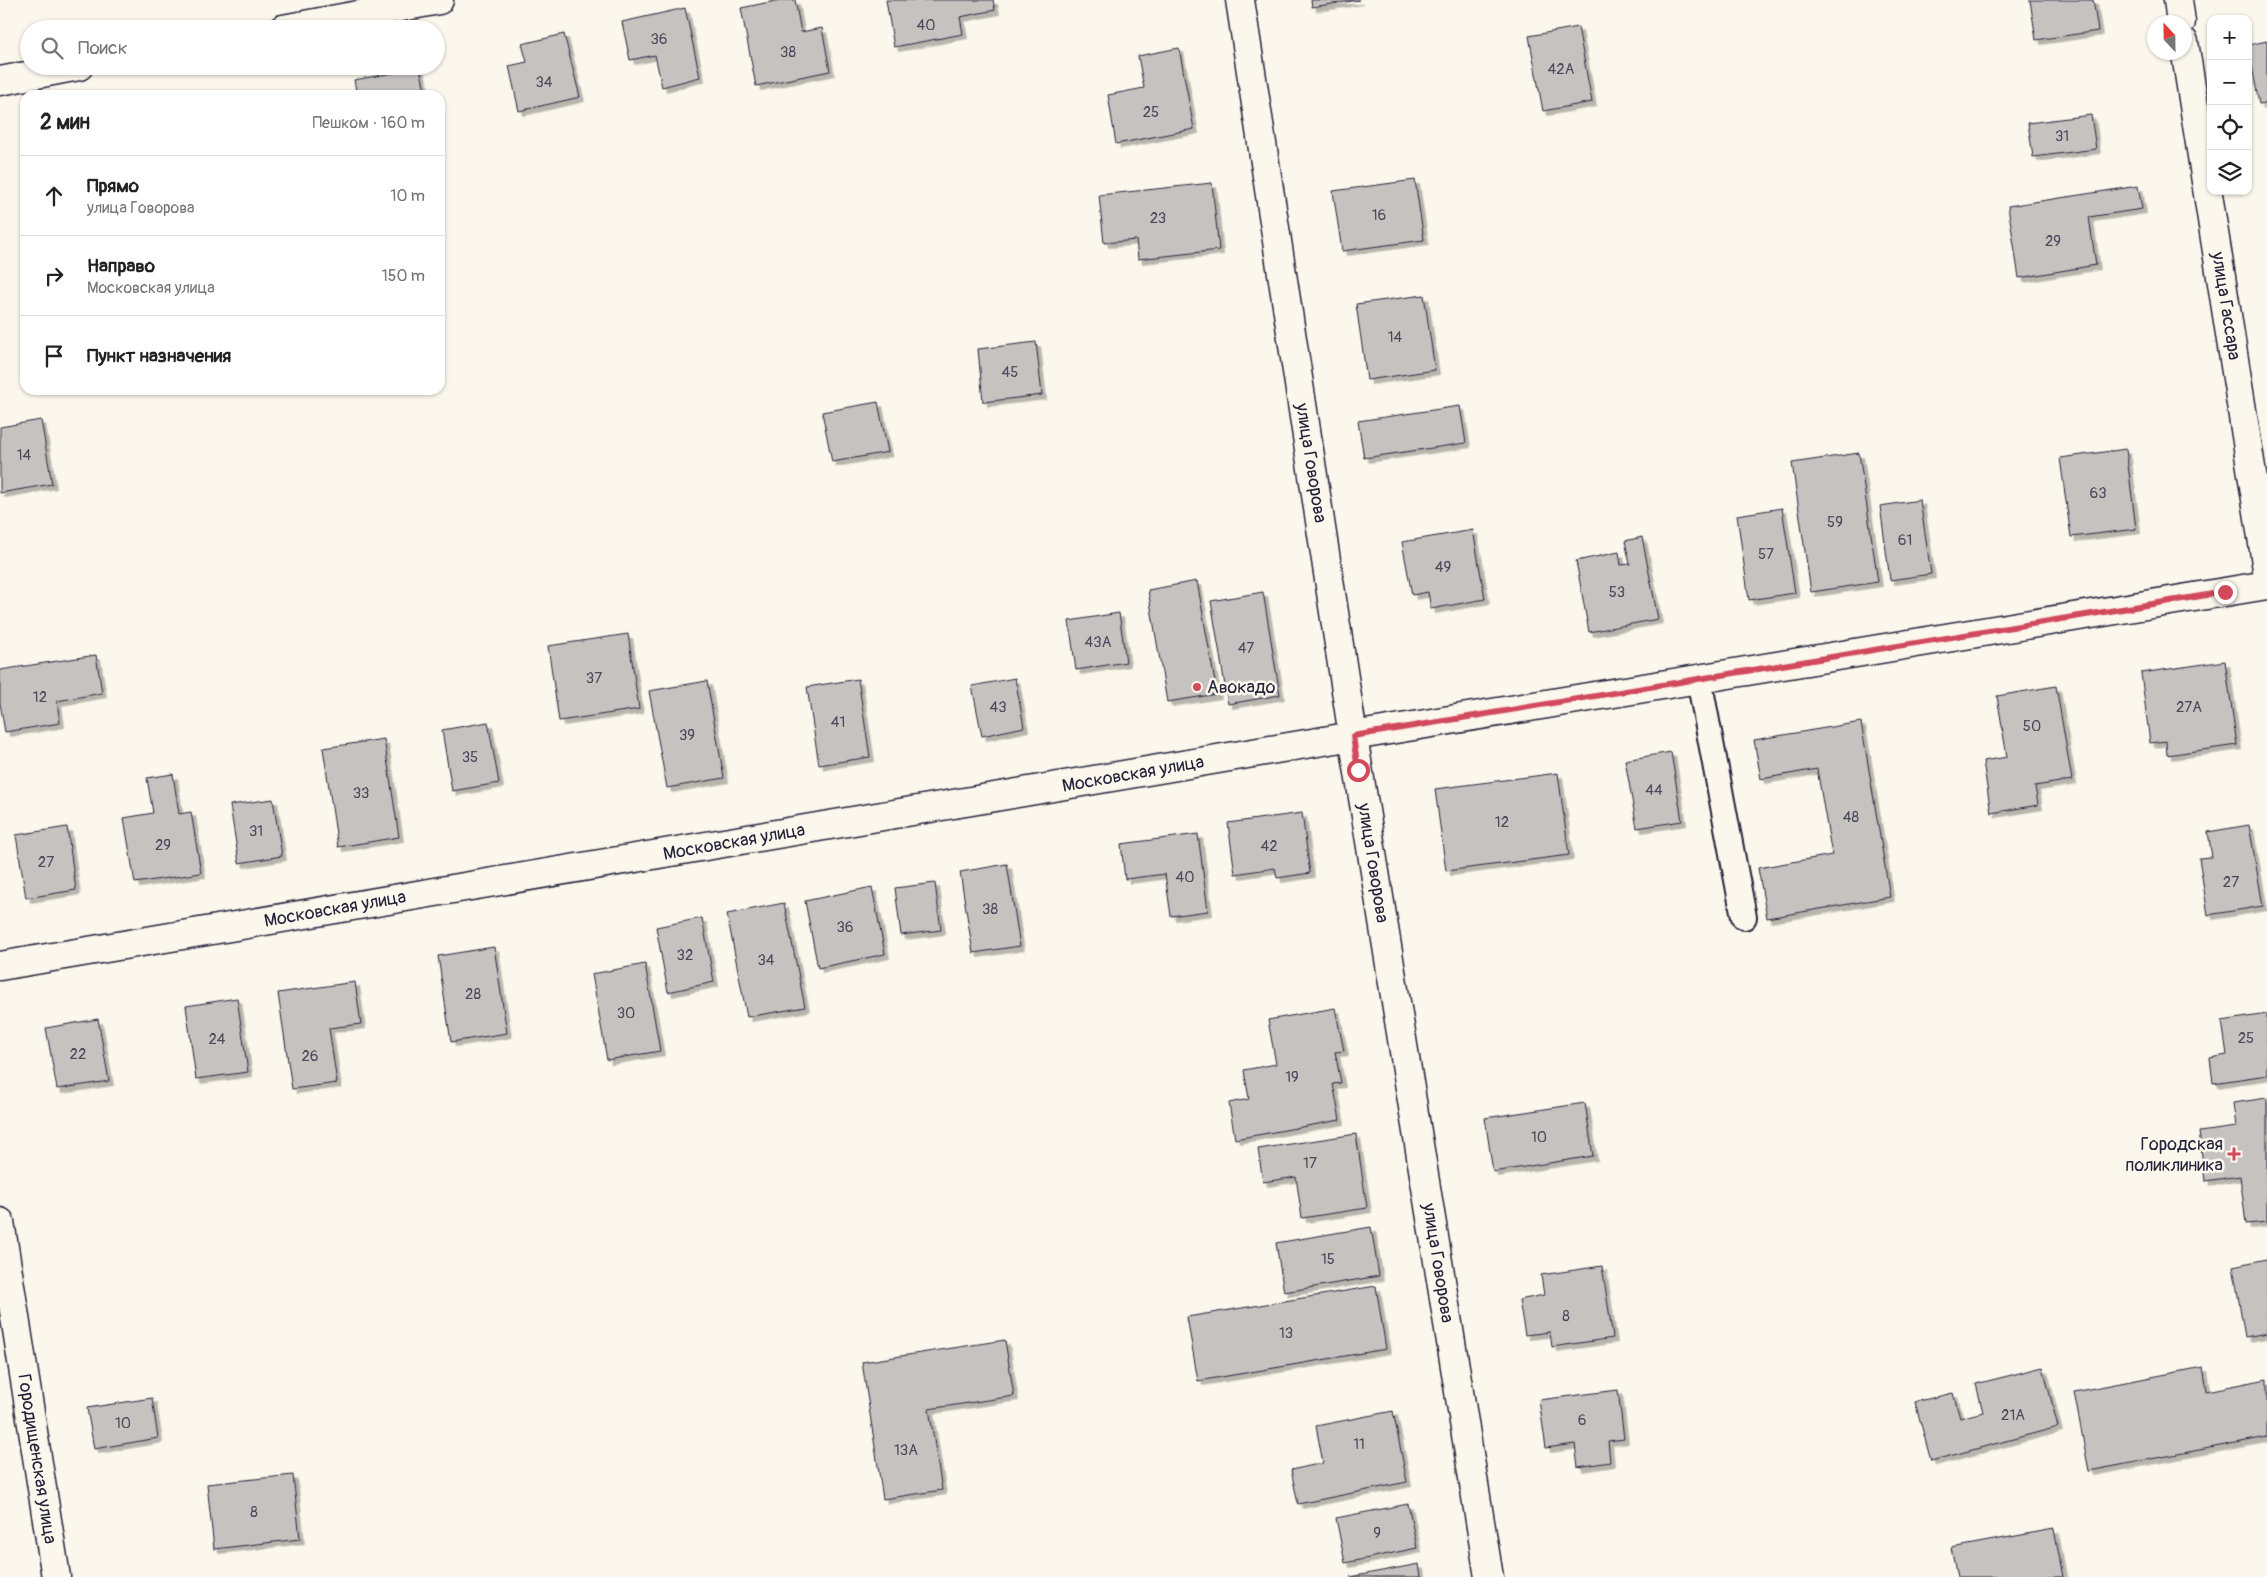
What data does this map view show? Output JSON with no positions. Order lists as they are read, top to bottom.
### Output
{
  "streets": {
    "main road": [
      "улица Гассара",
      "улица Говорова",
      "Московская улица",
      "Городищенская улица"
    ]
  },
  "crossings": [
    ["улица Говорова", "Московская улица"]
  ],
  "places": {
    "other": ["Авокадо"],
    "health": ["Городская поликлиника"]
  },
  "house_numbers": [
    "40",
    "36",
    "38",
    "42А",
    "34",
    "25",
    "31",
    "16",
    "23",
    "29",
    "14",
    "45",
    "14",
    "63",
    "59",
    "61",
    "57",
    "49",
    "53",
    "43А",
    "47",
    "37",
    "12",
    "43",
    "27А",
    "41",
    "50",
    "39",
    "35",
    "44",
    "33",
    "48",
    "12",
    "31",
    "29",
    "42",
    "27",
    "40",
    "27",
    "38",
    "36",
    "32",
    "34",
    "28",
    "30",
    "25",
    "24",
    "22",
    "26",
    "19",
    "10",
    "17",
    "15",
    "8",
    "13",
    "21А",
    "6",
    "10",
    "11",
    "13А",
    "8",
    "9"
  ],
  "north": "top",
  "page": {
    "map_buttons": ["+", "−"],
    "search": "Поиск",
    "heading": ["2 мин", "Пешком · 160 m"],
    "list": [
      ["Прямо", "улица Говорова", "10 m"],
      ["Направо", "Московская улица", "150 m"],
      "Пункт назначения"
    ]
  }
}
